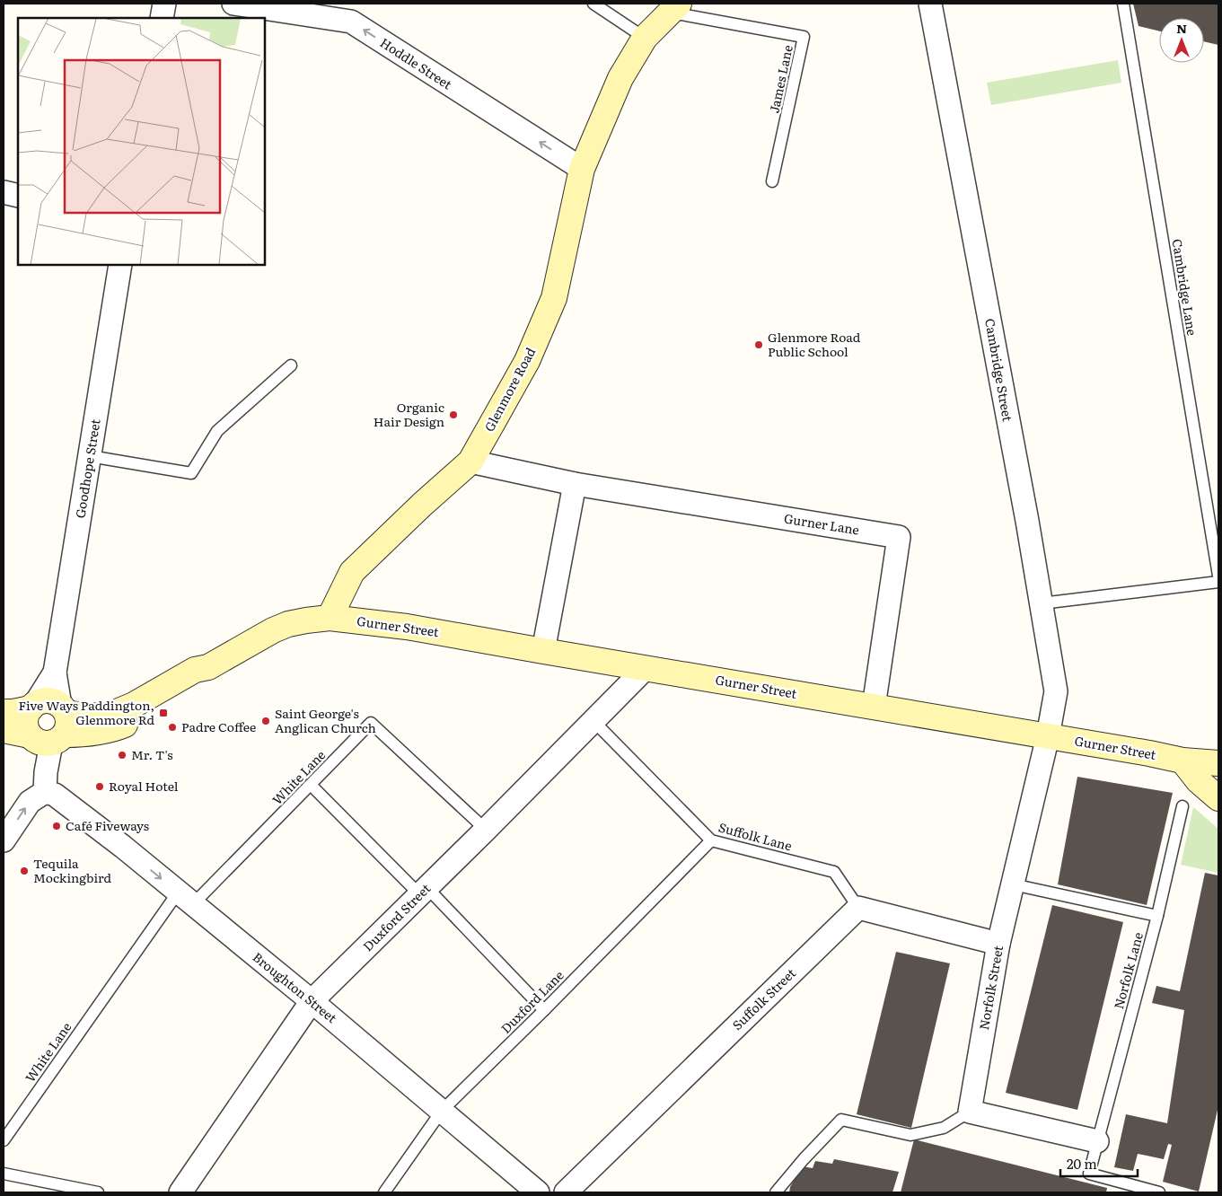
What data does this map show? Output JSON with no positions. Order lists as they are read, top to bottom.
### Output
{
  "streets": {
    "street": [
      "Hoddle Street",
      "Cambridge Street",
      "Glenmore Road",
      "Goodhope Street",
      "Gurner Lane",
      "Gurner Street",
      "Duxford Street",
      "Broughton Street",
      "Norfolk Street",
      "Suffolk Street"
    ],
    "lane": [
      "James Lane",
      "Cambridge Lane",
      "White Lane",
      "Suffolk Lane",
      "Norfolk Lane",
      "Duxford Lane"
    ]
  },
  "crossings": [
    ["Hoddle Street", "Glenmore Road"],
    ["James Lane", "Glenmore Road"],
    ["Cambridge Street", "Gurner Street"],
    ["Cambridge Street", "Norfolk Street"],
    ["Glenmore Road", "Gurner Lane"],
    ["Glenmore Road", "Gurner Street"],
    ["Goodhope Street", "Broughton Street"],
    ["Gurner Lane", "Gurner Street"],
    ["Gurner Street", "Duxford Street"],
    ["Gurner Street", "Norfolk Street"],
    ["White Lane", "Duxford Street"],
    ["White Lane", "Broughton Street"],
    ["Suffolk Lane", "Duxford Street"],
    ["Suffolk Lane", "Suffolk Street"],
    ["Suffolk Lane", "Duxford Lane"],
    ["Duxford Street", "Broughton Street"],
    ["Broughton Street", "Duxford Lane"]
  ],
  "one_way": ["Hoddle Street"],
  "places": {
    "other": [
      "Glenmore Road Public School",
      "Organic Hair Design",
      "Saint George's Anglican Church",
      "Padre Coffee",
      "Mr. T's",
      "Royal Hotel",
      "Café Fiveways",
      "Tequila Mockingbird"
    ],
    "transit": ["Five Ways Paddington, Glenmore Rd"]
  },
  "scale_bar": "20 m",
  "north": "top"
}
